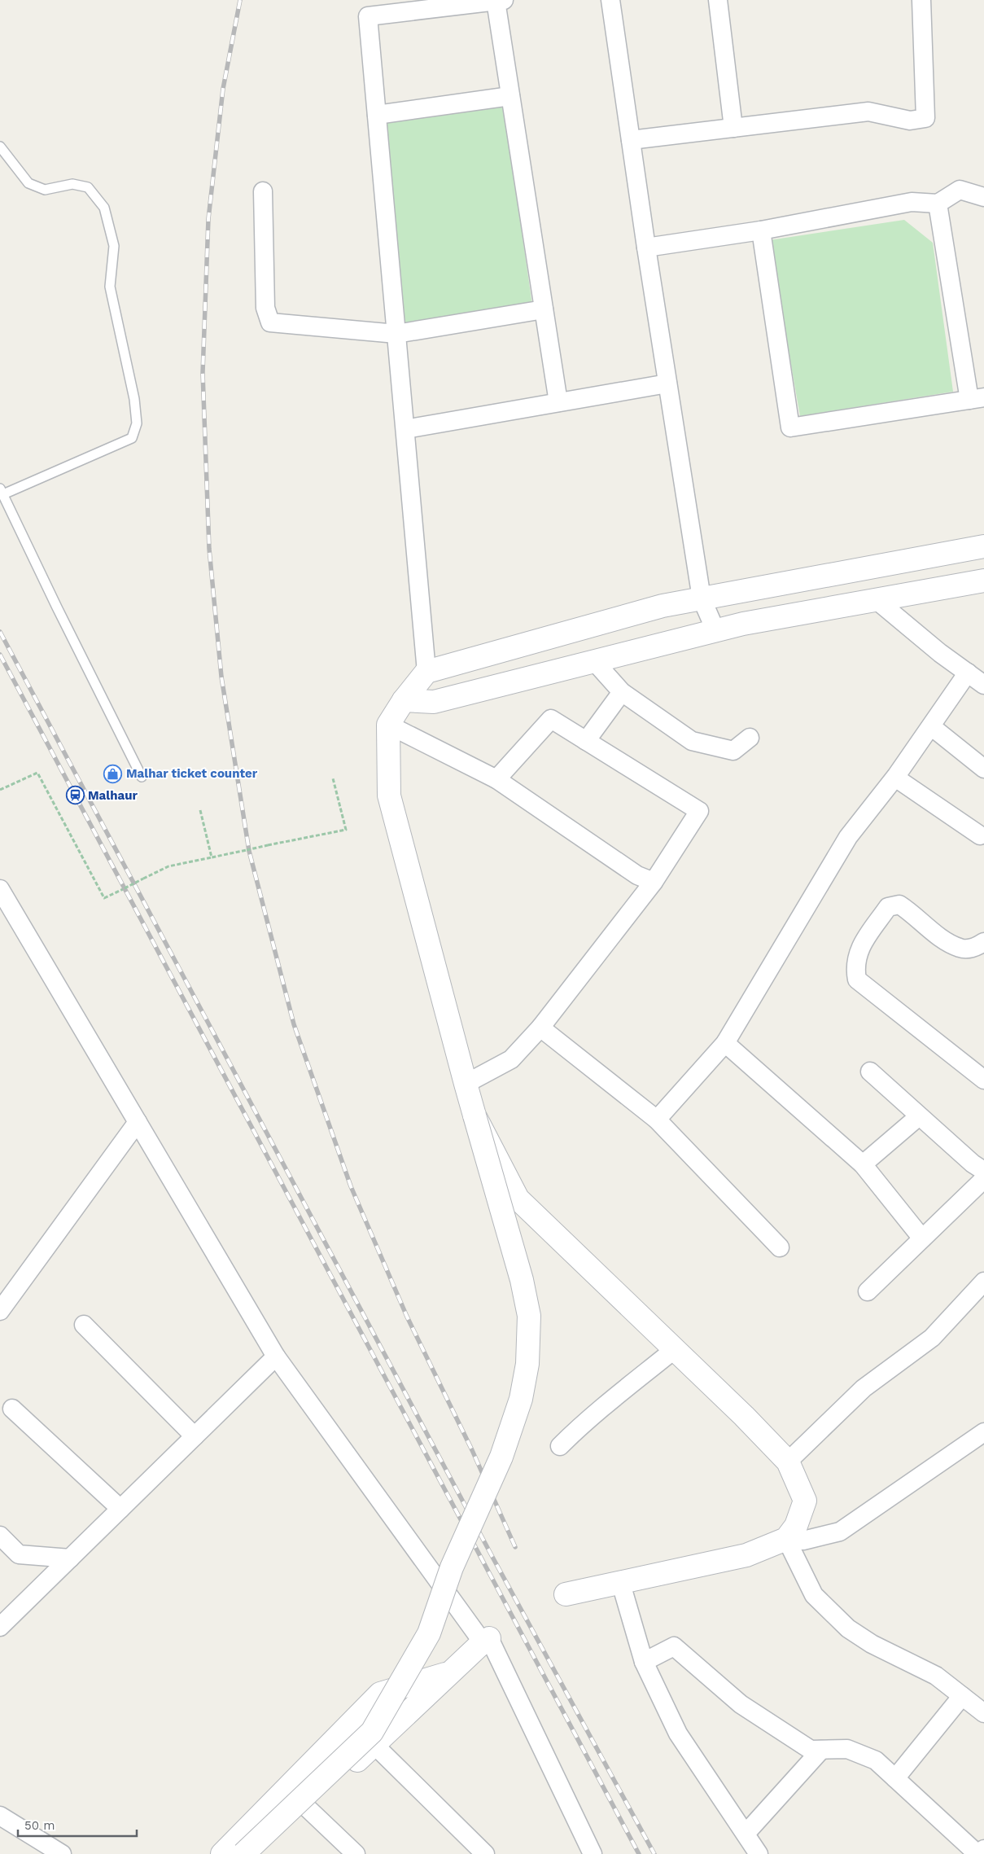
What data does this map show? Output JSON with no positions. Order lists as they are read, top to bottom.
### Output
{
  "places": {
    "shop": ["Malhar ticket counter"],
    "station": ["Malhaur"]
  },
  "scale_bar": "50 m"
}
